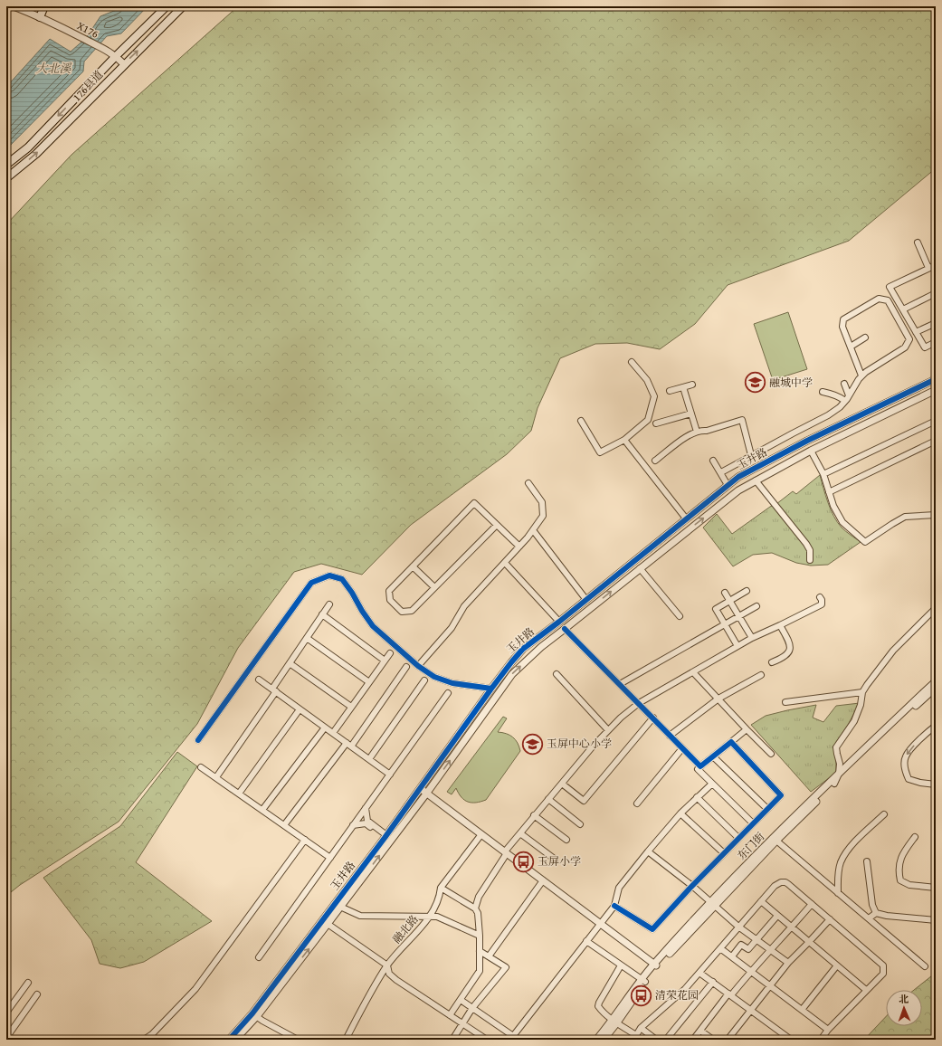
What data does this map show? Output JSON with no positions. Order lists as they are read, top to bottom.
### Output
{
  "streets": {
    "main road": ["176县道"],
    "street": [
      "X176",
      "玉井路",
      "东门街",
      "融北路"
    ]
  },
  "crossings": [
    ["X176", "176县道"]
  ],
  "water": ["大北溪"],
  "places": {
    "school or university": ["融城中学", "玉屏中心小学"],
    "bus stop": ["玉屏小学", "清荣花园"]
  },
  "north": "top"
}
